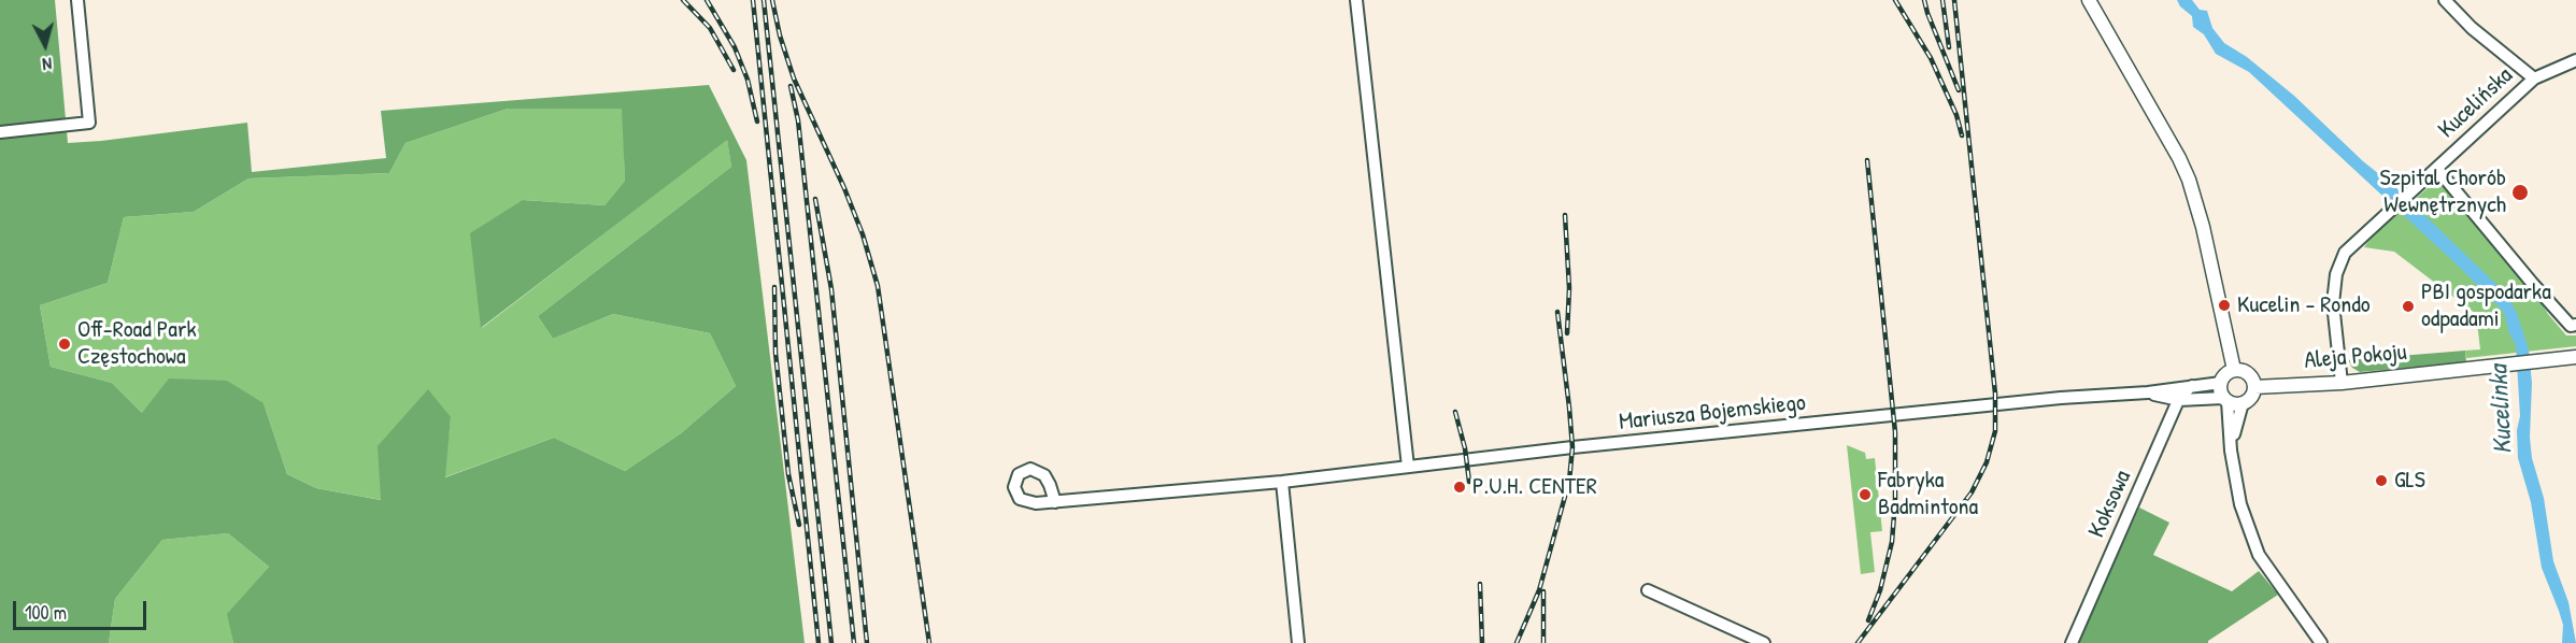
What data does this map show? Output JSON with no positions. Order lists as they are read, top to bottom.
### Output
{
  "streets": {
    "street": [
      "Kucelińska",
      "Aleja Pokoju",
      "Mariusza Bojemskiego",
      "Koksowa"
    ]
  },
  "crossings": [
    ["Kucelińska", "Aleja Pokoju"],
    ["Aleja Pokoju", "Mariusza Bojemskiego"],
    ["Mariusza Bojemskiego", "Koksowa"]
  ],
  "water": ["Kucelinka"],
  "places": [
    "Szpital Chorób Wewnętrznych",
    "Kucelin - Rondo",
    "PBI gospodarka odpadami",
    "Off-Road Park Częstochowa",
    "GLS",
    "P.U.H. CENTER",
    "Fabryka Badmintona"
  ],
  "scale_bar": "100 m",
  "north": "bottom"
}
